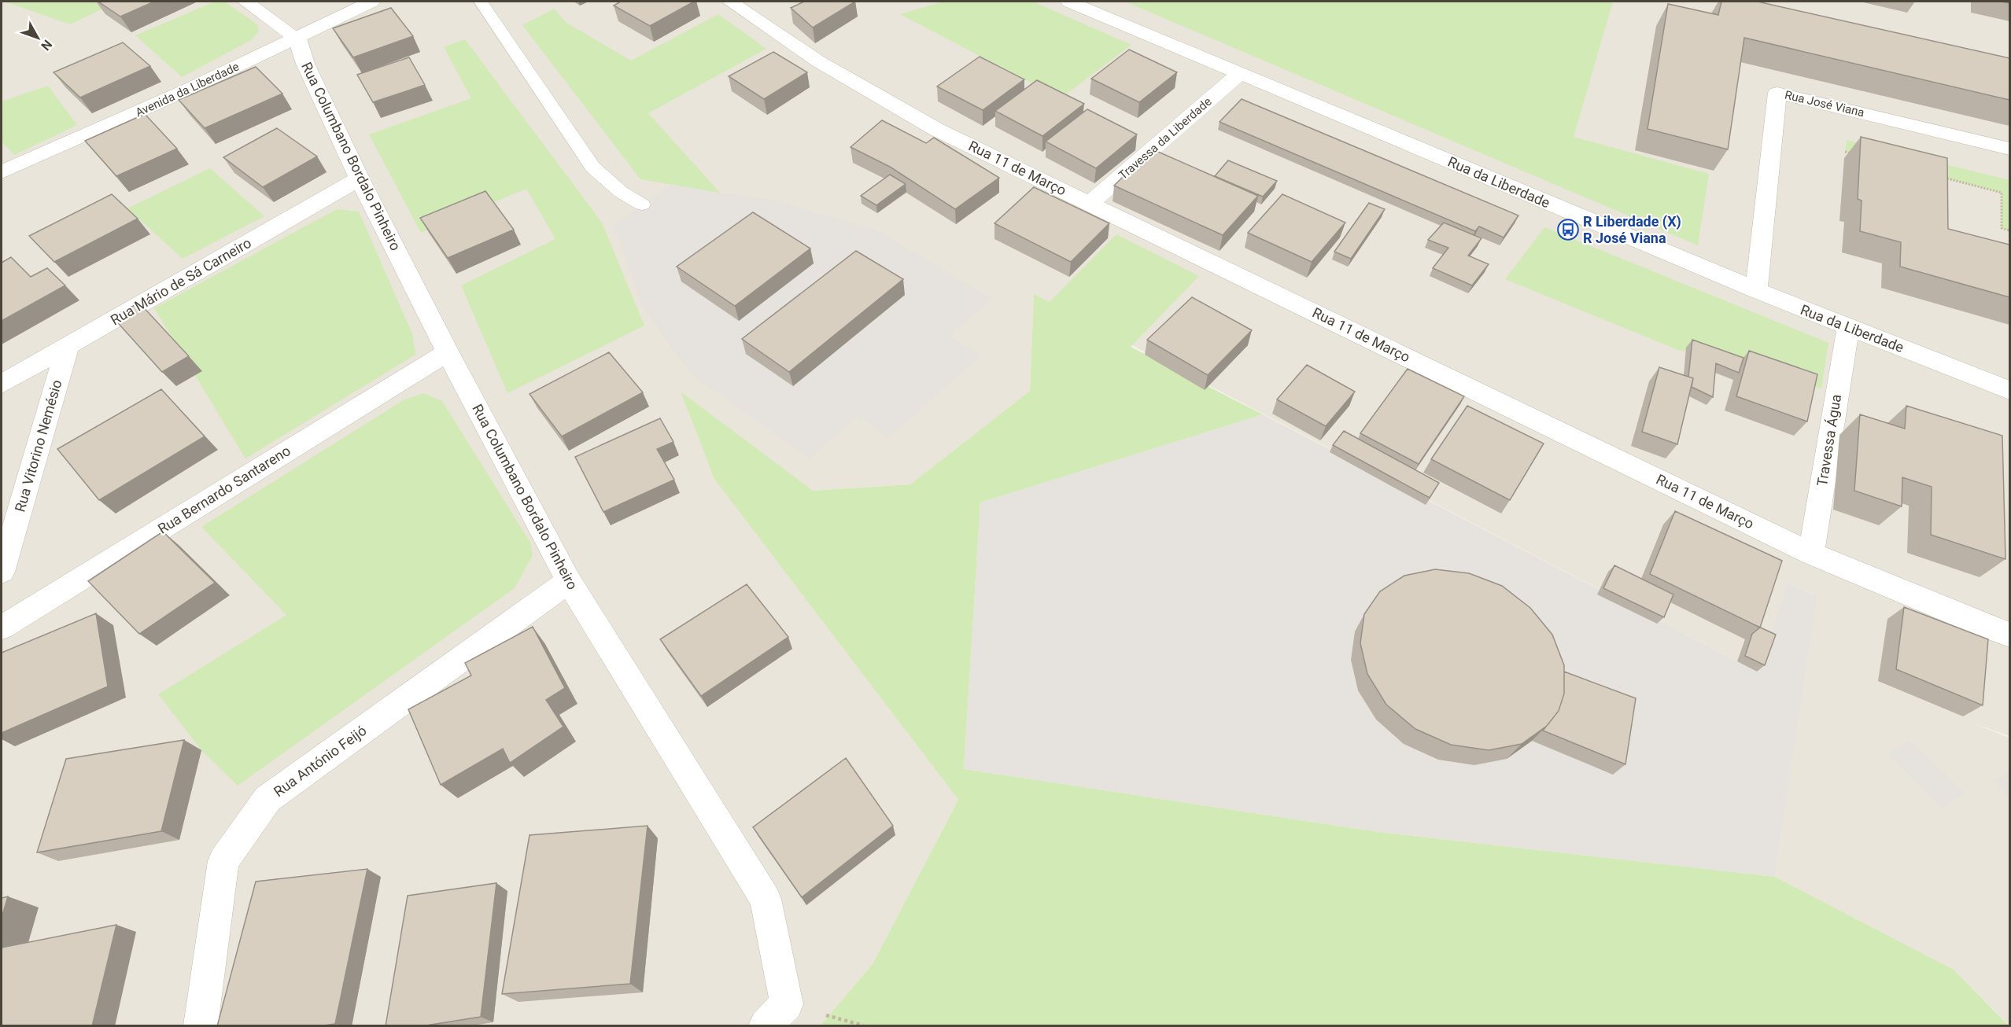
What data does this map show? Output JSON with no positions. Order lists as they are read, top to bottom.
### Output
{
  "streets": {
    "street": [
      "Avenida da Liberdade",
      "Rua José Viana",
      "Travessa da Liberdade",
      "Rua Columbano Bordalo Pinheiro",
      "Rua 11 de Março",
      "Rua da Liberdade",
      "Rua Mário de Sá Carneiro",
      "Travessa Água",
      "Rua Vitorino Nemésio",
      "Rua Bernardo Santareno",
      "Rua António Feijó"
    ]
  },
  "crossings": [
    ["Avenida da Liberdade", "Rua Columbano Bordalo Pinheiro"],
    ["Rua José Viana", "Rua da Liberdade"],
    ["Travessa da Liberdade", "Rua 11 de Março"],
    ["Travessa da Liberdade", "Rua da Liberdade"],
    ["Rua Columbano Bordalo Pinheiro", "Rua Mário de Sá Carneiro"],
    ["Rua Columbano Bordalo Pinheiro", "Rua Bernardo Santareno"],
    ["Rua Columbano Bordalo Pinheiro", "Rua António Feijó"],
    ["Rua 11 de Março", "Travessa Água"],
    ["Rua da Liberdade", "Travessa Água"],
    ["Rua Mário de Sá Carneiro", "Rua Vitorino Nemésio"]
  ],
  "places": {
    "bus stop": ["R Liberdade (X) R José Viana"]
  },
  "north": "bottom right"
}
